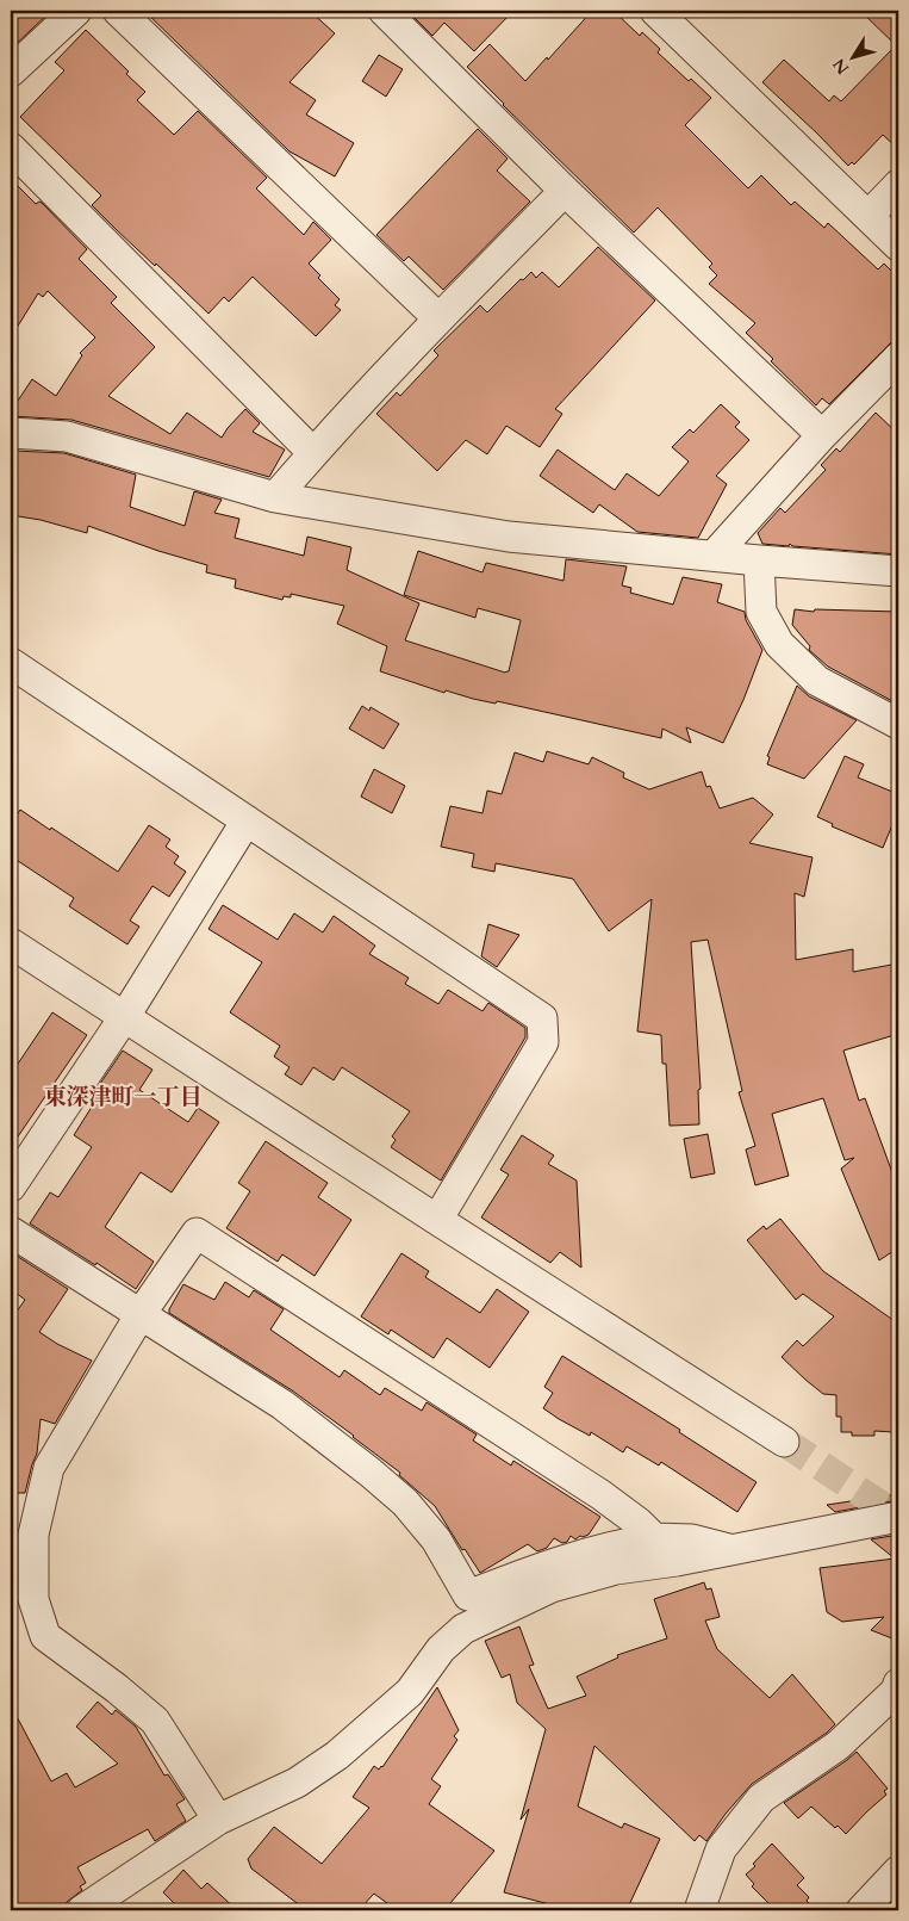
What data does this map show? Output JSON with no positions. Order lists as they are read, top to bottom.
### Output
{
  "districts": ["東深津町一丁目"],
  "north": "bottom left"
}
